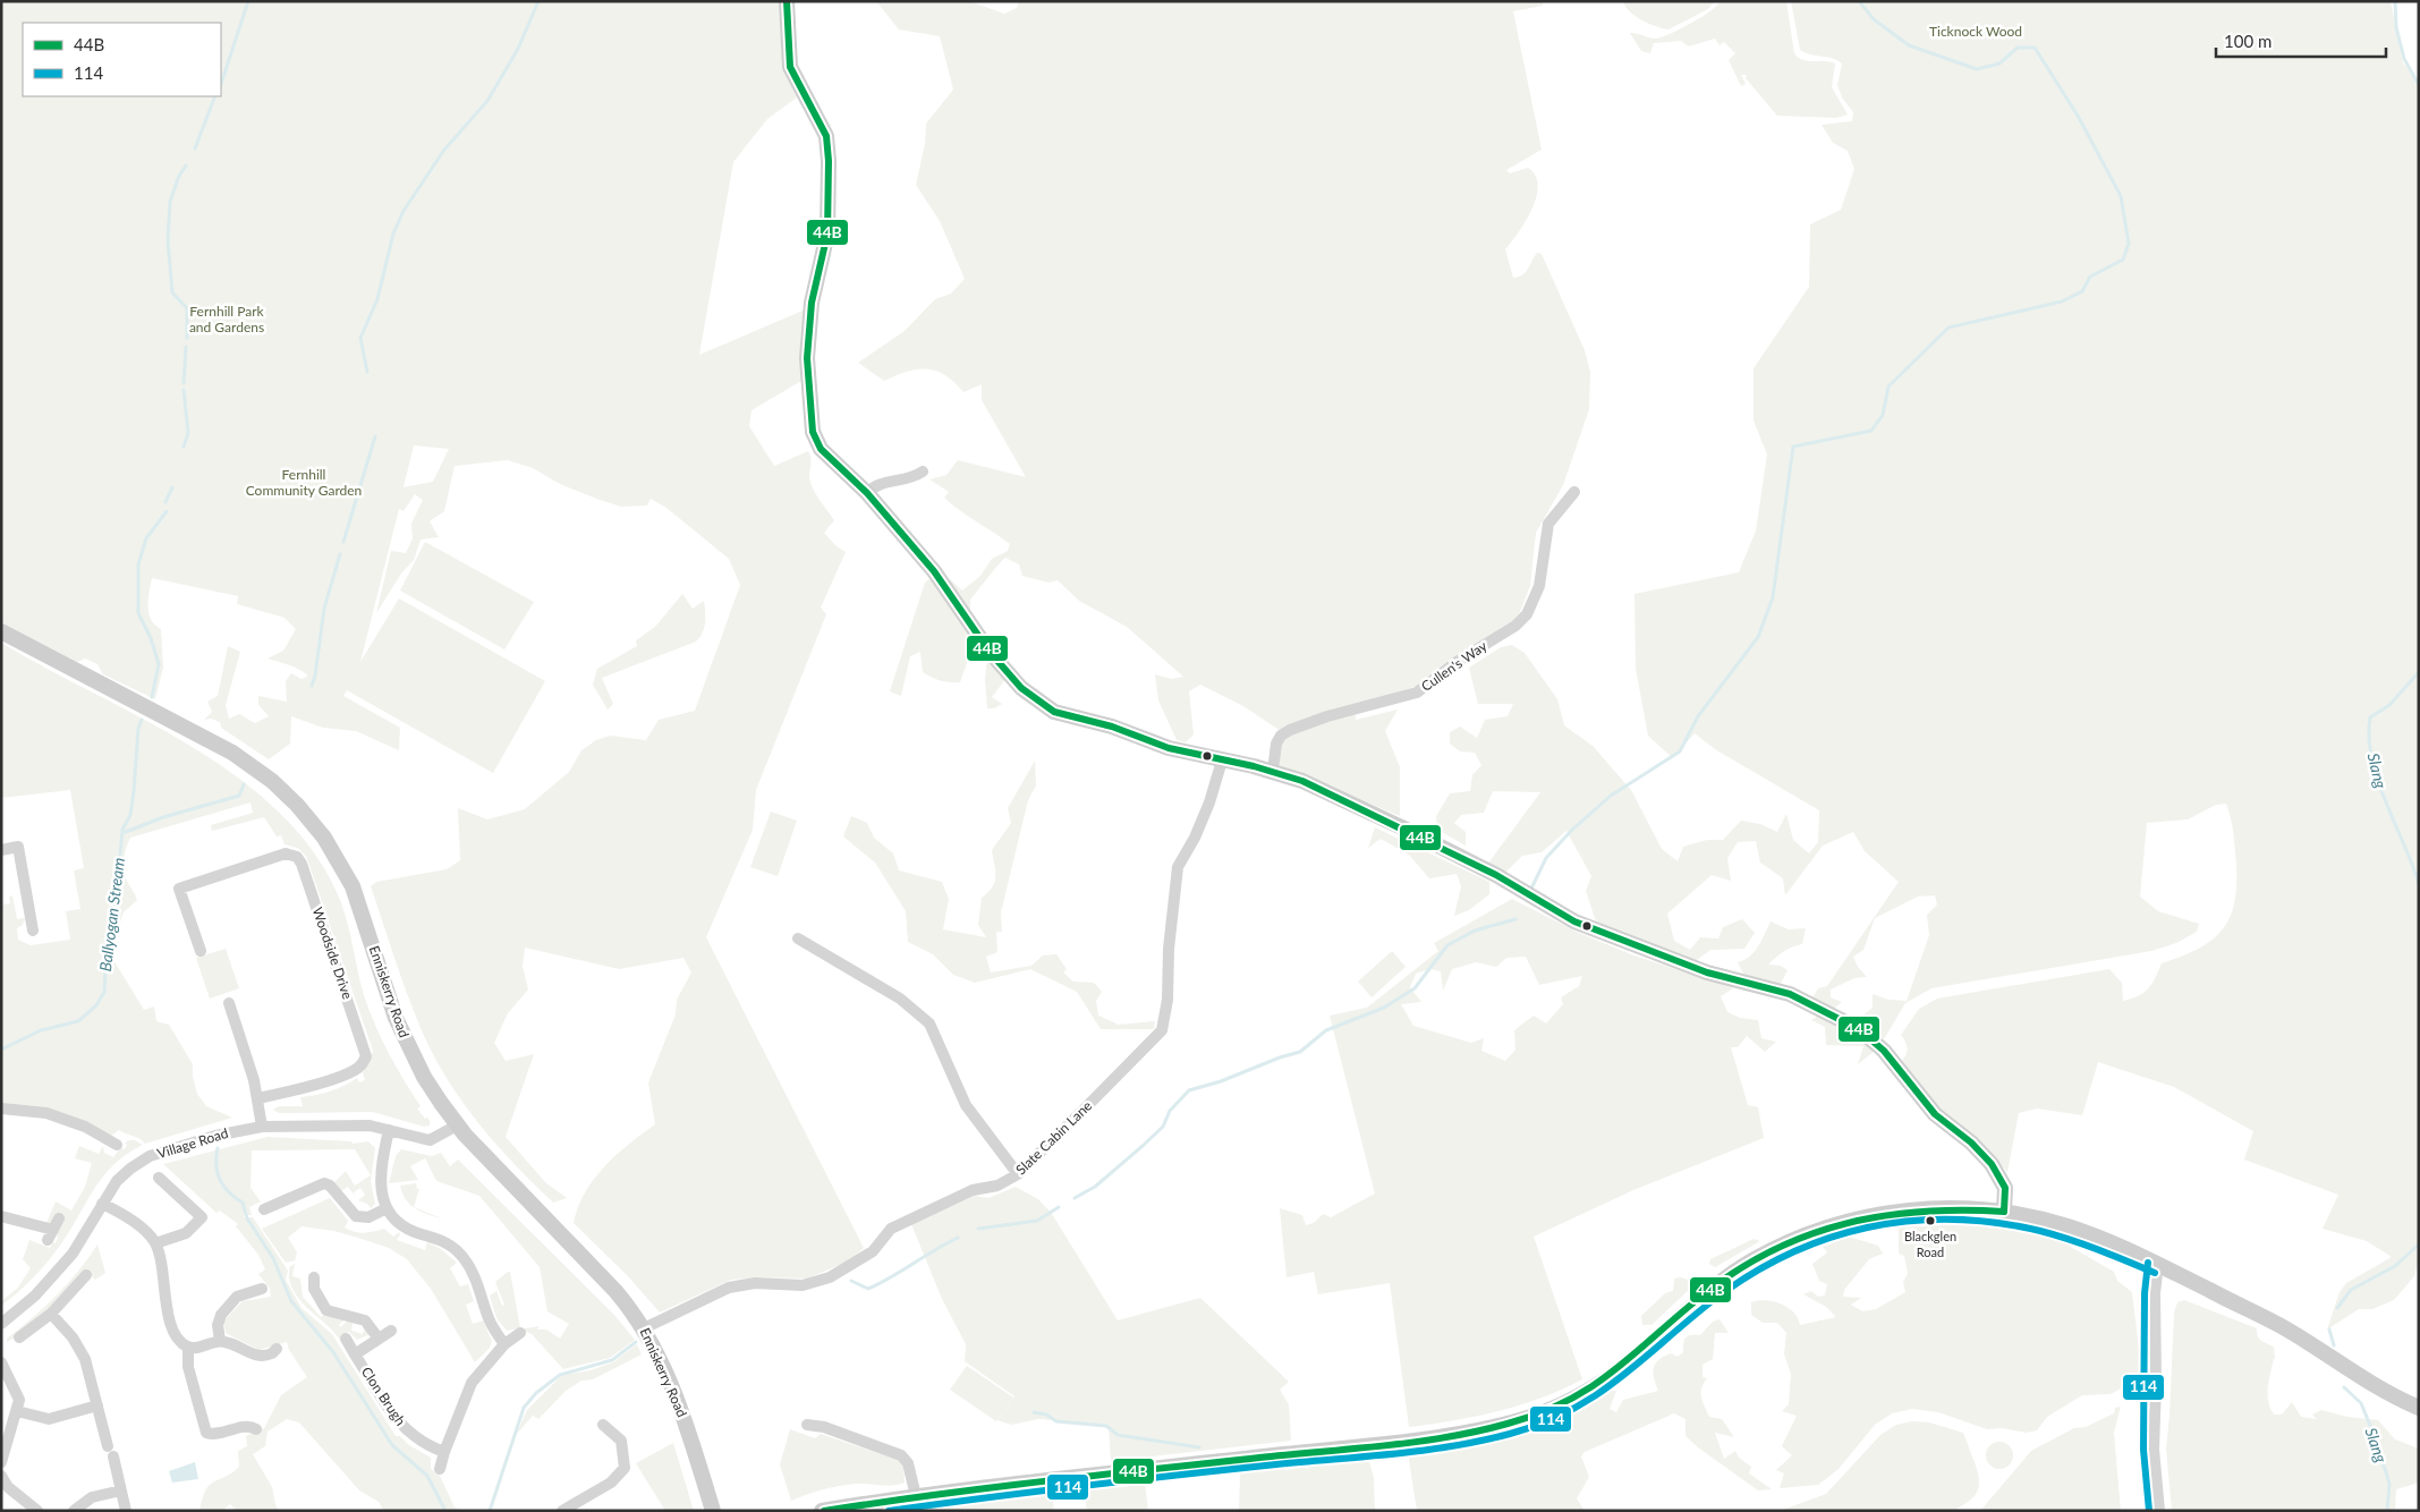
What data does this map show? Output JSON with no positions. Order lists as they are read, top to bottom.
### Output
{
  "streets": {
    "street": [
      "Cullen's Way",
      "Woodside Drive",
      "Enniskerry Road",
      "Slate Cabin Lane",
      "Village Road",
      "Clon Brugh"
    ]
  },
  "crossings": [
    ["Enniskerry Road", "Slate Cabin Lane"],
    ["Enniskerry Road", "Village Road"]
  ],
  "water": ["Slang", "Ballyogan Stream"],
  "parks": ["Ticknock Wood", "Fernhill Park and Gardens", "Fernhill Community Garden"],
  "places": ["Blackglen Road"],
  "lines": ["transit line 44B", "transit line 114"],
  "legend": ["44B", "114"],
  "scale_bar": "100 m"
}
